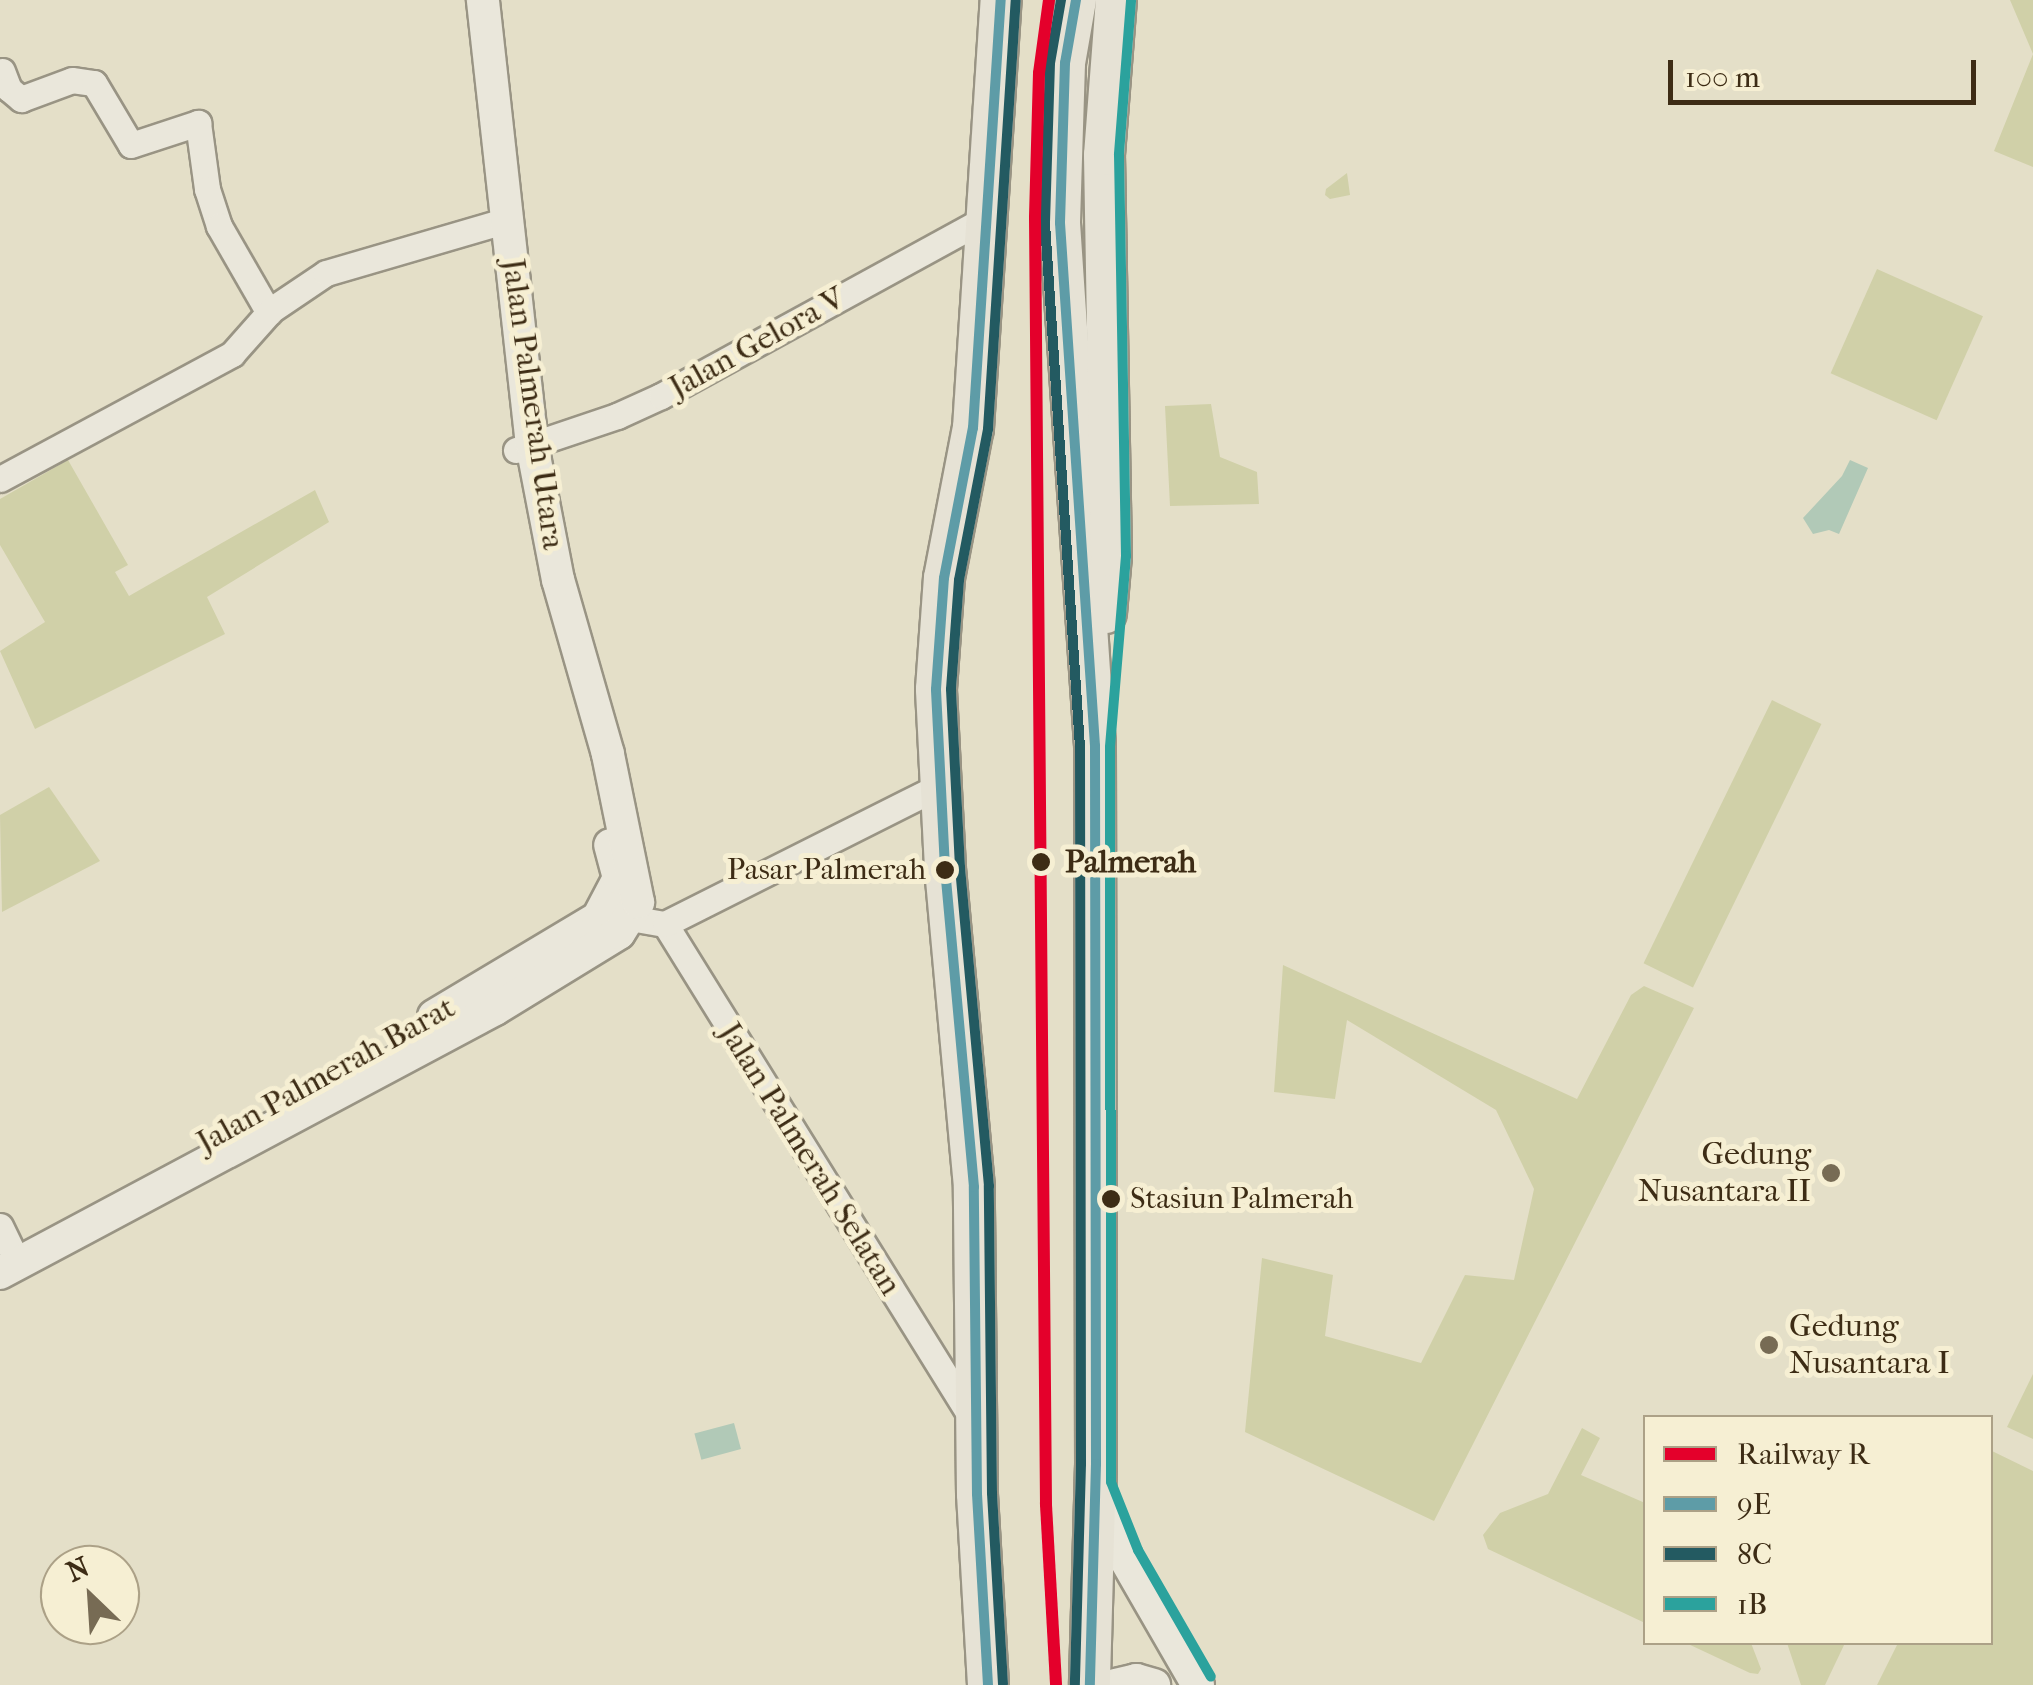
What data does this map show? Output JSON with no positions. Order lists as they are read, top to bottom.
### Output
{
  "streets": {
    "main road": ["Jalan Palmerah Utara", "Jalan Palmerah Barat"],
    "street": ["Jalan Gelora V", "Jalan Palmerah Selatan"]
  },
  "crossings": [
    ["Jalan Gelora V", "Jalan Palmerah Utara"],
    ["Jalan Palmerah Utara", "Jalan Palmerah Barat"]
  ],
  "places": [
    "Palmerah",
    "Pasar Palmerah",
    "Gedung Nusantara II",
    "Stasiun Palmerah",
    "Gedung Nusantara I"
  ],
  "lines": [
    "rail line R",
    "transit line 9E",
    "transit line 8C",
    "transit line 1B"
  ],
  "legend": [
    "Railway R",
    "9E",
    "8C",
    "1B"
  ],
  "scale_bar": "100 m",
  "north": "top left"
}
